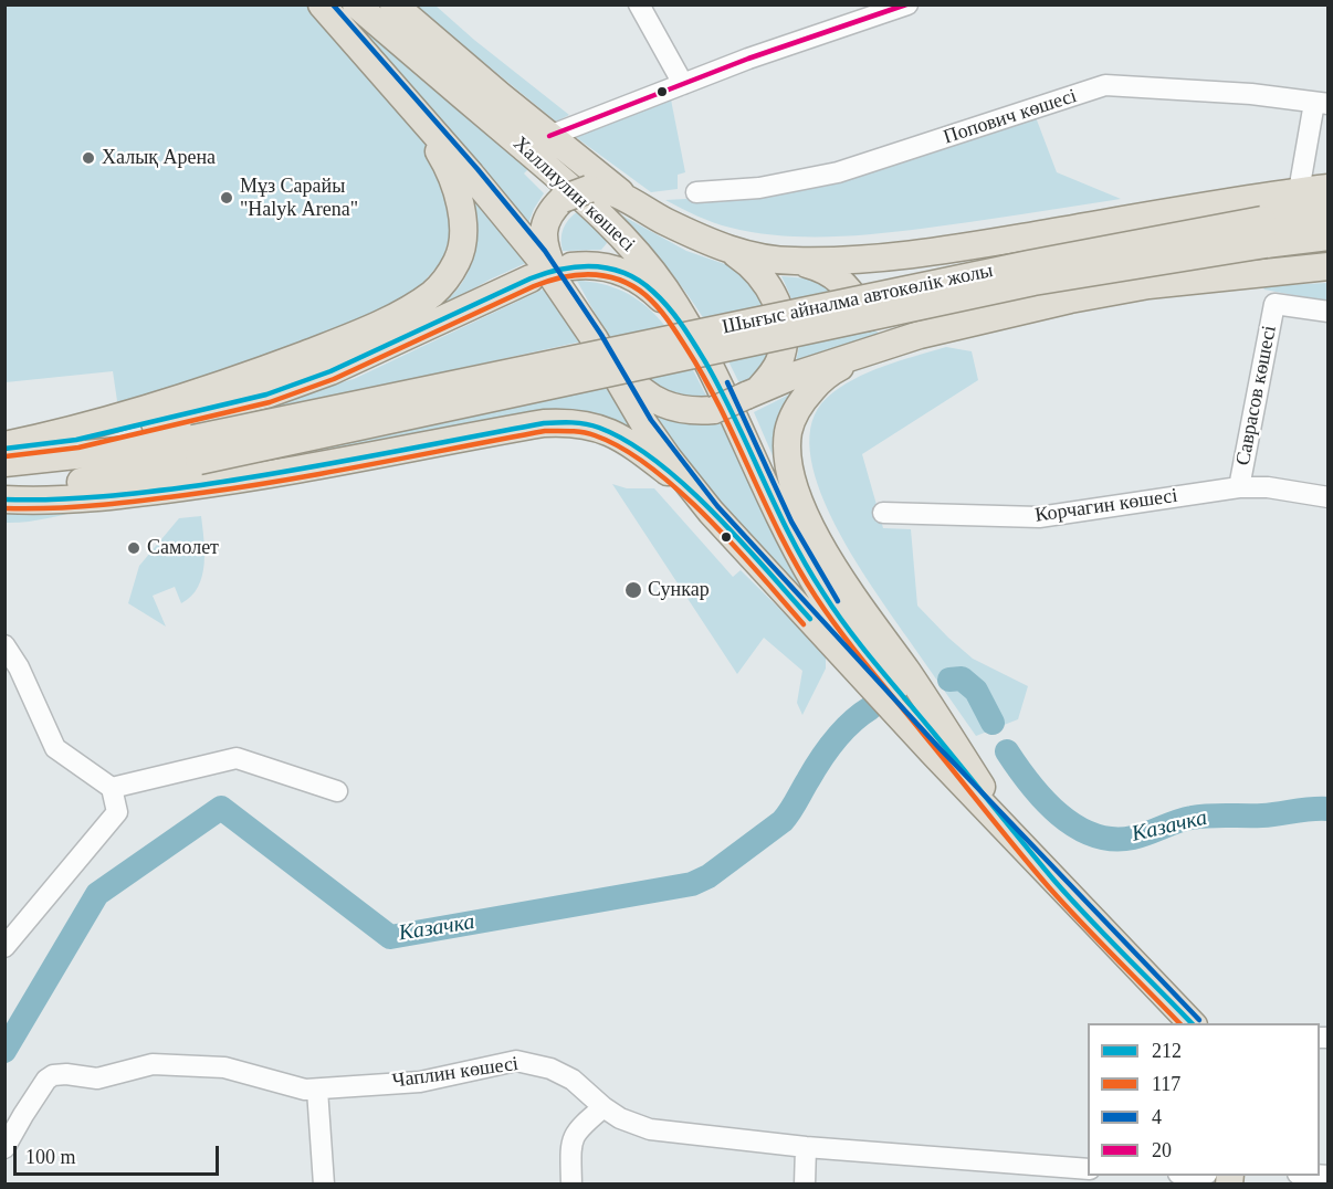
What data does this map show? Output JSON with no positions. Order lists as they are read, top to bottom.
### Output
{
  "streets": {
    "main road": ["Халлиулин көшесі", "Шығыс айналма автокөлік жолы"],
    "street": [
      "Попович көшесі",
      "Саврасов көшесі",
      "Корчагин көшесі",
      "Чаплин көшесі"
    ]
  },
  "crossings": [
    ["Саврасов көшесі", "Корчагин көшесі"]
  ],
  "water": ["Казачка"],
  "places": [
    "Халық Арена",
    "Мұз Сарайы \"Halyk Arena\"",
    "Самолет",
    "Сункар"
  ],
  "lines": [
    "transit line 4",
    "transit line 20",
    "transit line 212",
    "transit line 117"
  ],
  "legend": [
    "212",
    "117",
    "4",
    "20"
  ],
  "scale_bar": "100 m"
}
